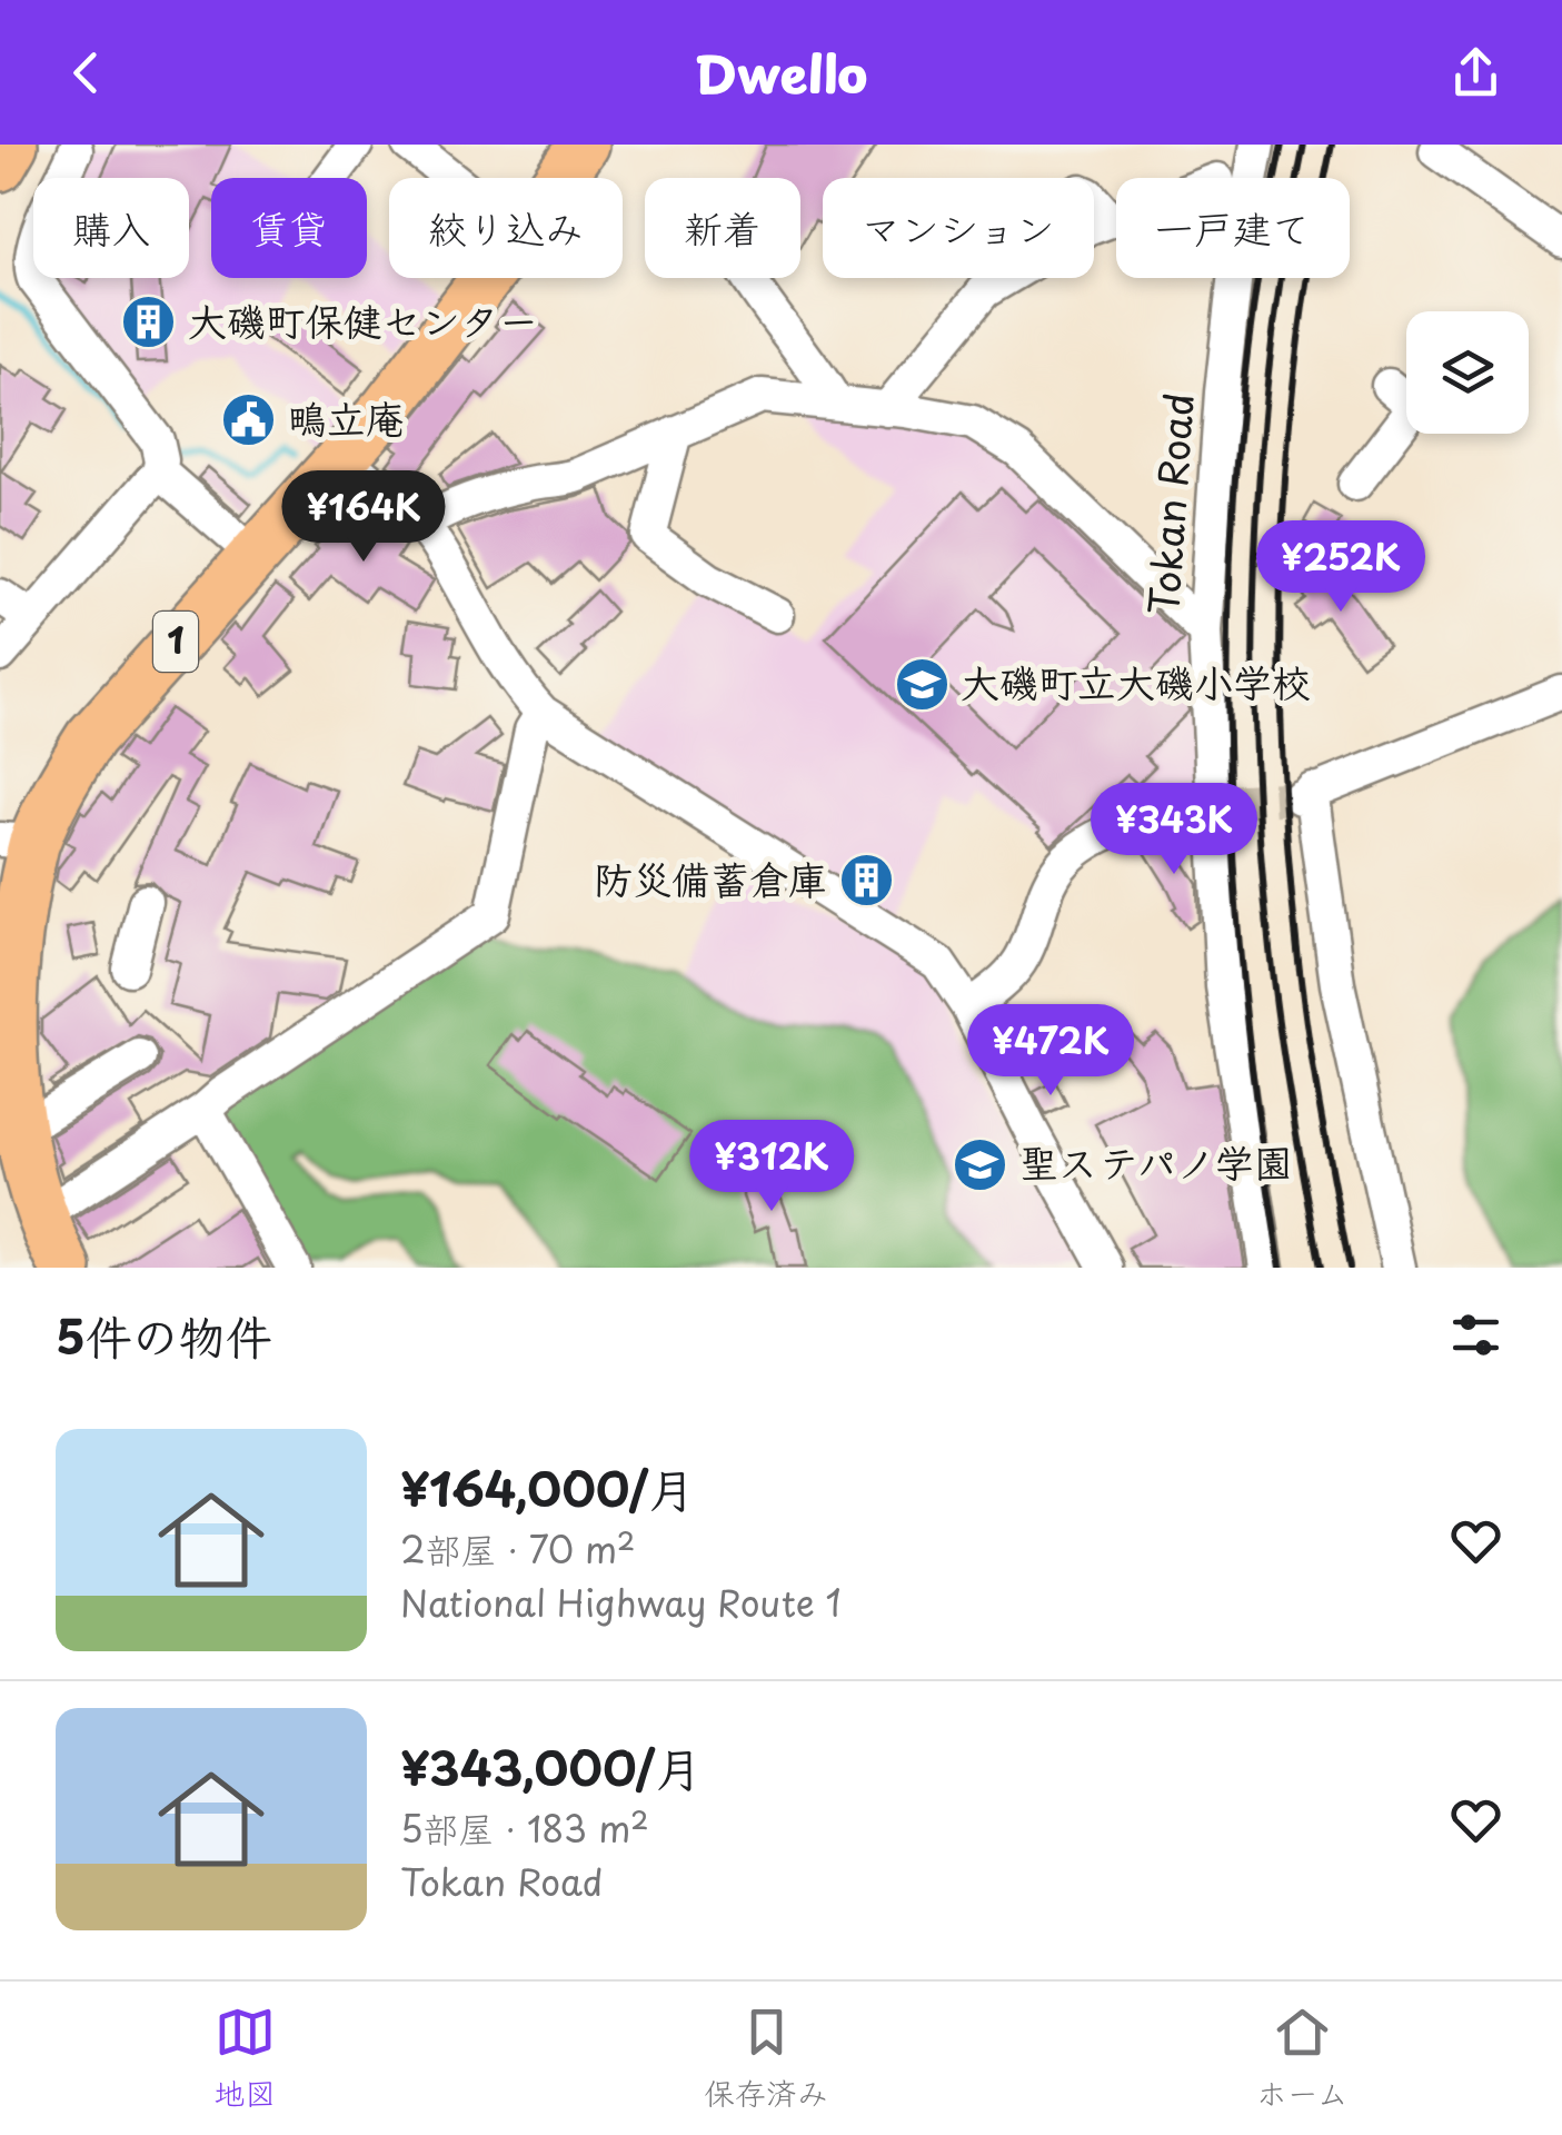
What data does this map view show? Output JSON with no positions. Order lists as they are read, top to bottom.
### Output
{
  "streets": {
    "highway": ["1"],
    "street": ["Tokan Road"]
  },
  "places": {
    "building": ["大磯町保健センター", "防災備蓄倉庫"],
    "public building": ["鴫立庵"],
    "school or university": ["大磯町立大磯小学校", "聖ステパノ学園"]
  },
  "page": {
    "header": "Dwello",
    "chip": [
      "購入",
      "賃貸",
      "絞り込み",
      "新着",
      "マンション",
      "一戸建て"
    ],
    "price": [
      "¥164K",
      "¥252K",
      "¥343K",
      "¥472K",
      "¥312K"
    ],
    "heading": "5件の物件",
    "list": [
      {
        "name": "¥164,000/月",
        "note": "2部屋 · 70 m² · National Highway Route 1"
      },
      {
        "name": "¥343,000/月",
        "note": "5部屋 · 183 m² · Tokan Road"
      }
    ],
    "tabs": ["地図", "保存済み", "ホーム"]
  }
}
